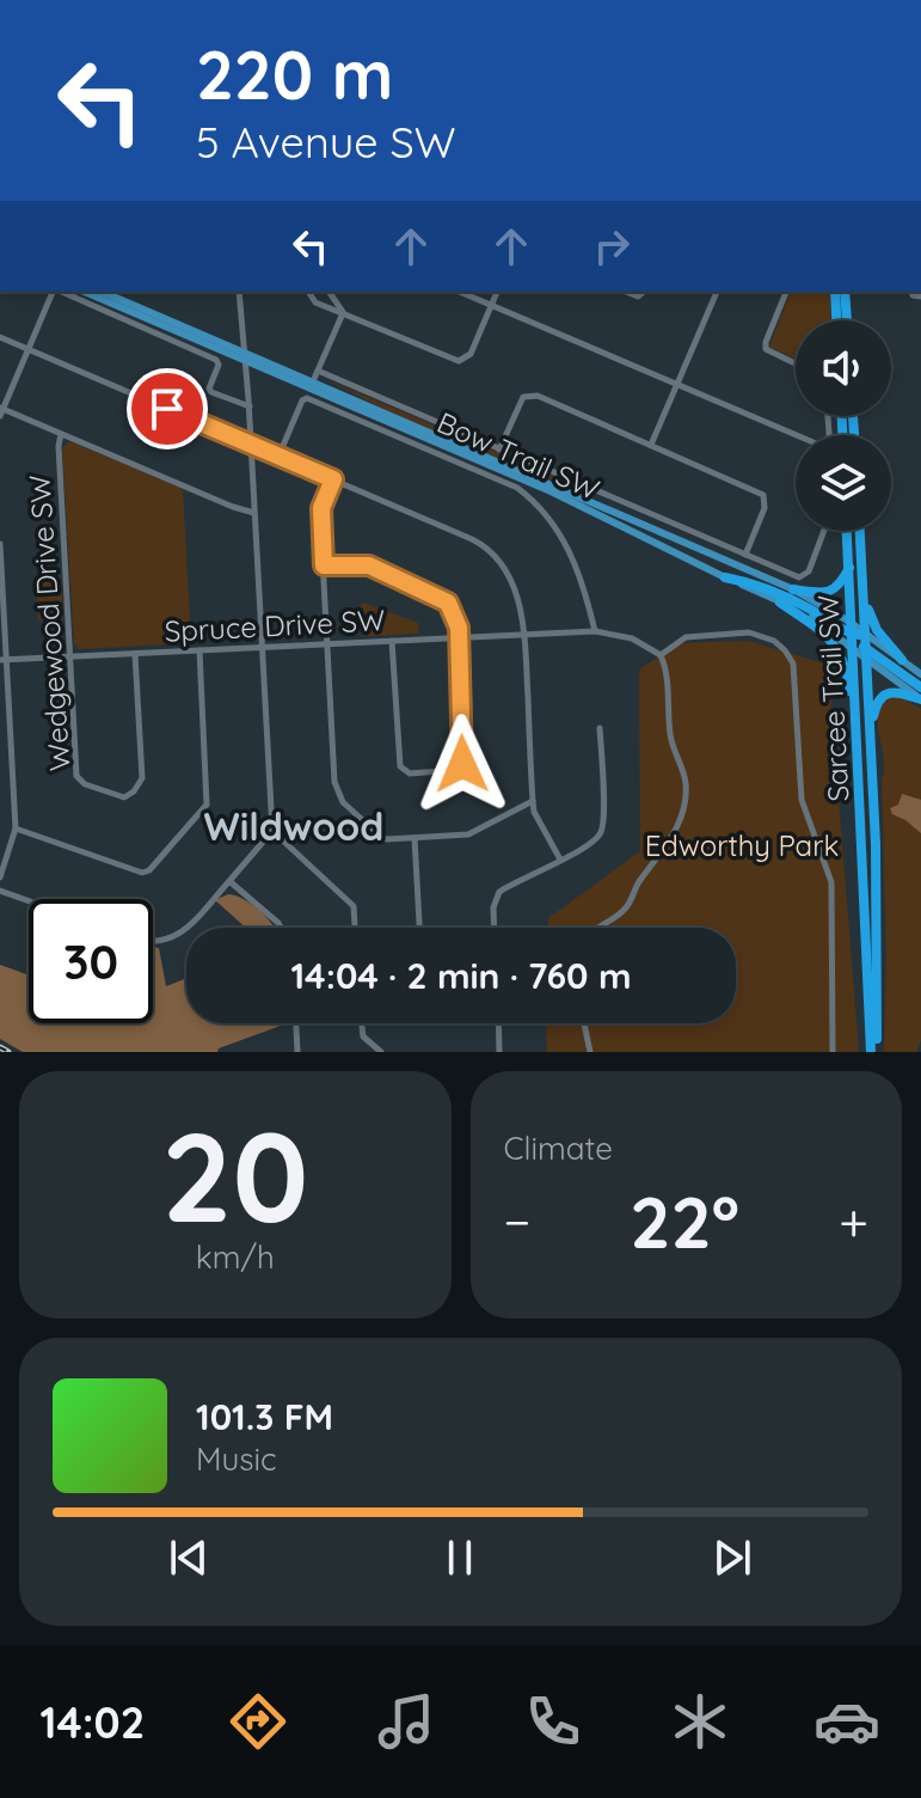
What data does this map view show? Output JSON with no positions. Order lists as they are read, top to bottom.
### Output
{
  "streets": {
    "highway": ["Sarcee Trail SW"],
    "main road": ["Bow Trail SW"],
    "street": ["Wedgewood Drive SW", "Spruce Drive SW"]
  },
  "crossings": [
    ["Bow Trail SW", "Sarcee Trail SW"],
    ["Wedgewood Drive SW", "Spruce Drive SW"]
  ],
  "districts": ["Wildwood"],
  "parks": ["Edworthy Park"],
  "page": {
    "turn": ["220 m", "5 Avenue SW"],
    "limit": "30",
    "trip": "14:04 · 2 min · 760 m",
    "tile": [
      ["20", "km/h"],
      "Climate"
    ],
    "heat": ["−", "22°", "+"],
    "song": ["101.3 FM", "Music"],
    "tabs": "14:02"
  }
}
